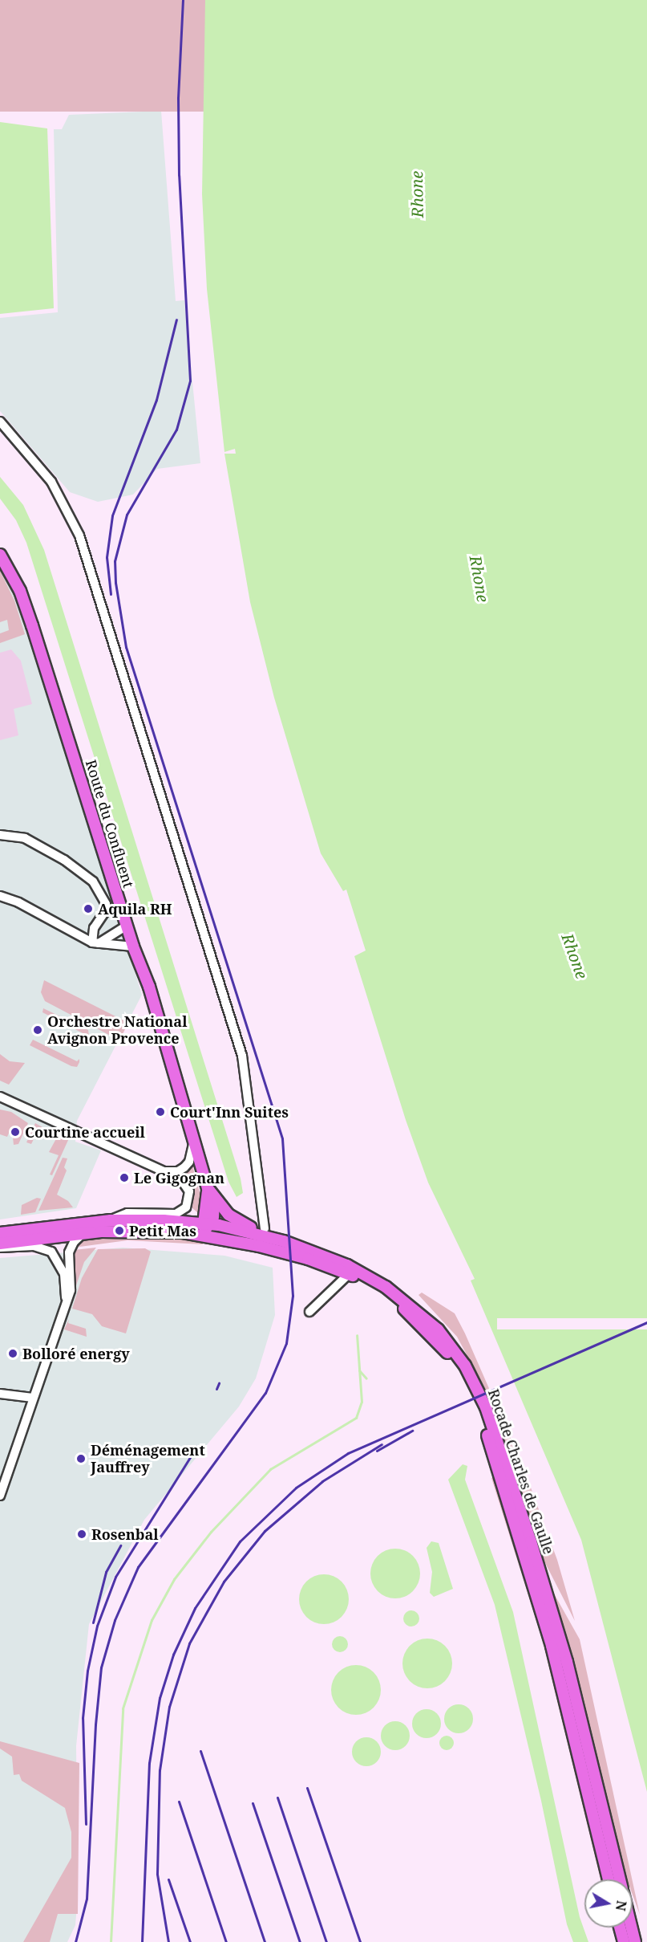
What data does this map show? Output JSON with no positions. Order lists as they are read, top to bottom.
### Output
{
  "streets": {
    "main road": ["Route du Confluent", "Rocade Charles de Gaulle"]
  },
  "water": ["Rhone"],
  "places": [
    "Aquila RH",
    "Orchestre National Avignon Provence",
    "Court'Inn Suites",
    "Courtine accueil",
    "Le Gigognan",
    "Petit Mas",
    "Bolloré energy",
    "Déménagement Jauffrey",
    "Rosenbal"
  ],
  "north": "right"
}
